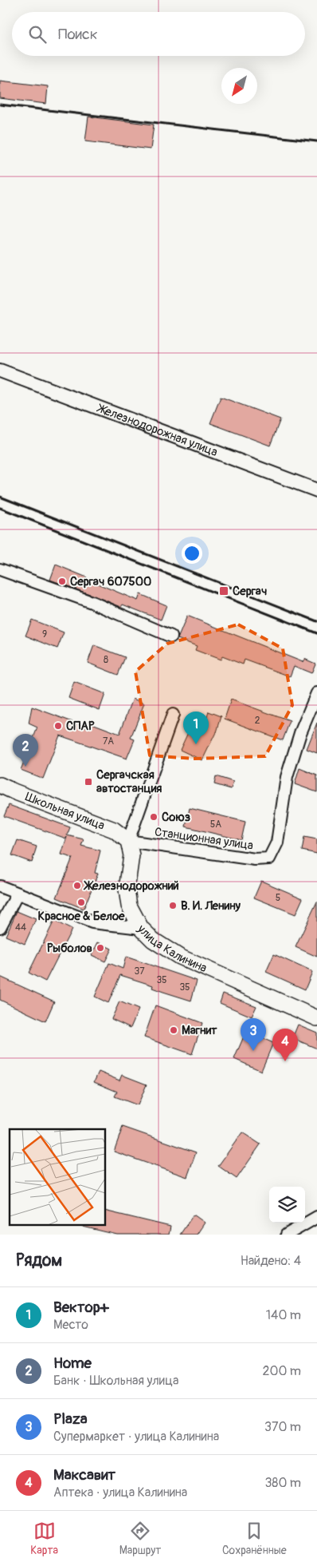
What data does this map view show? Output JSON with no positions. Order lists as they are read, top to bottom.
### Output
{
  "streets": {
    "main road": ["Школьная улица", "улица Калинина"],
    "street": ["Железнодорожная улица", "Станционная улица"]
  },
  "crossings": [
    ["Школьная улица", "Станционная улица"]
  ],
  "places": {
    "other": [
      "Сергач 607500",
      "СПАР",
      "Союз",
      "Железнодорожний",
      "Красное & Белое",
      "В. И. Ленину",
      "Рыболов",
      "Магнит"
    ],
    "transit": ["Сергач", "Сергачская автостанция"]
  },
  "house_numbers": [
    "9",
    "8",
    "2",
    "7А",
    "5А",
    "5",
    "44",
    "37",
    "35",
    "35"
  ],
  "north": "bottom left",
  "page": {
    "search": "Поиск",
    "pins": [
      "1",
      "2",
      "3",
      "4"
    ],
    "heading": ["Рядом", "Найдено: 4"],
    "list": [
      {
        "mark": "1",
        "name": "Вектор+",
        "note": "Место",
        "value": "140 m"
      },
      {
        "mark": "2",
        "name": "Home",
        "note": "Банк · Школьная улица",
        "value": "200 m"
      },
      {
        "mark": "3",
        "name": "Plaza",
        "note": "Супермаркет · улица Калинина",
        "value": "370 m"
      },
      {
        "mark": "4",
        "name": "Максавит",
        "note": "Аптека · улица Калинина",
        "value": "380 m"
      }
    ],
    "nav": ["Карта", "Маршрут", "Сохранённые"]
  }
}
